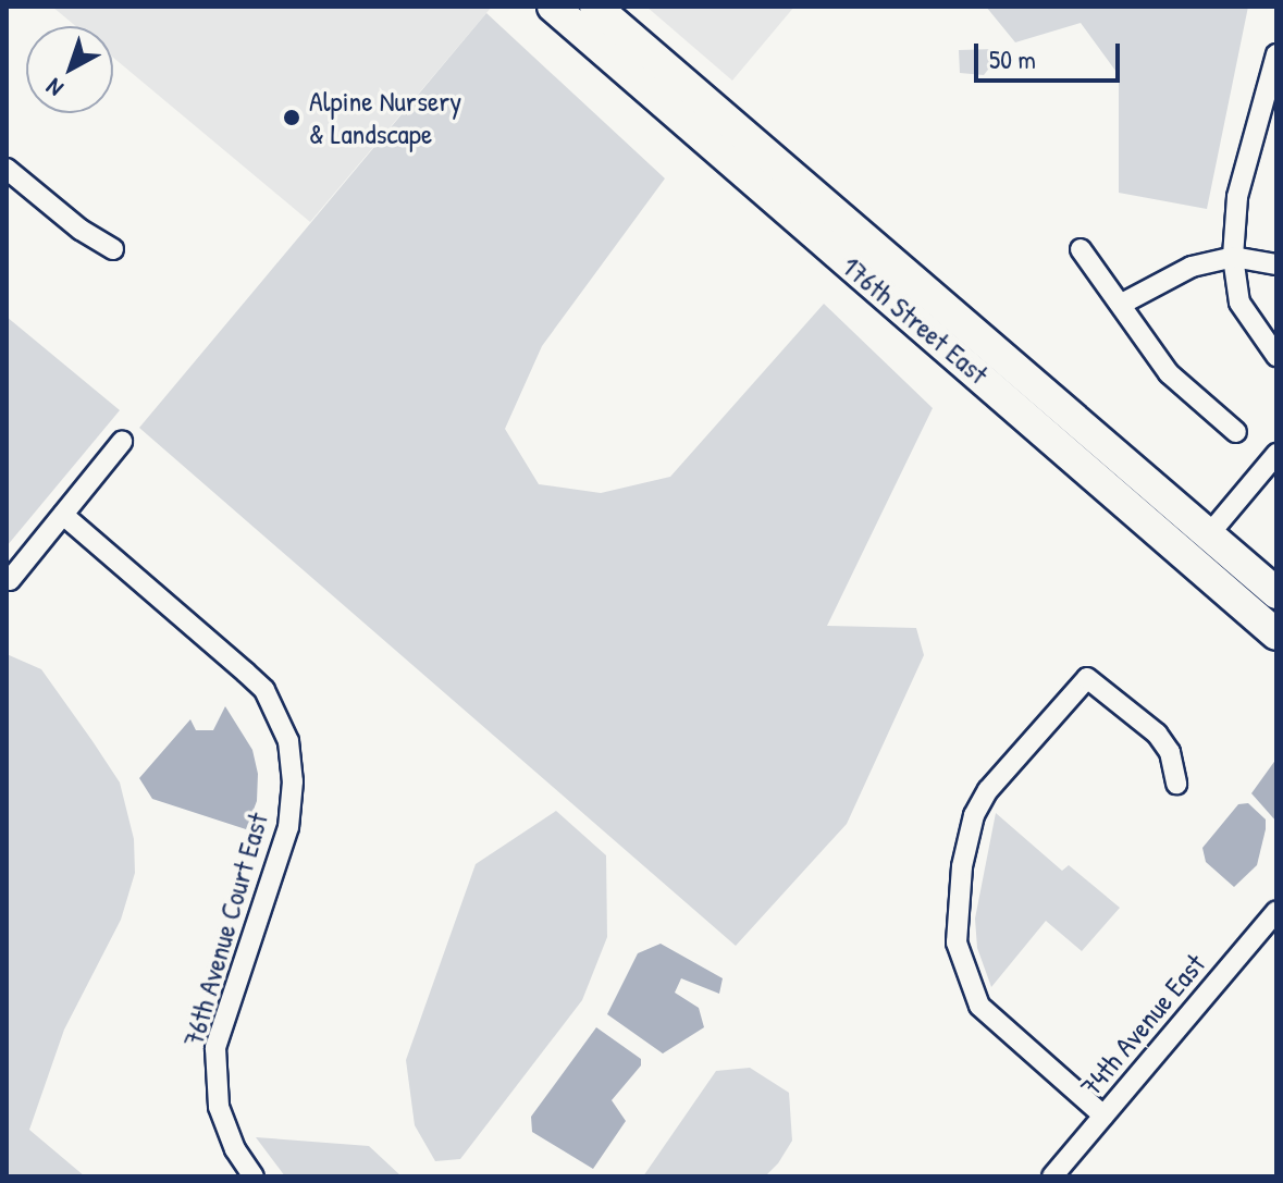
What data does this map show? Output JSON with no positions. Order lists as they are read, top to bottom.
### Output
{
  "streets": {
    "main road": ["176th Street East"],
    "street": ["76th Avenue Court East", "74th Avenue East"]
  },
  "places": ["Alpine Nursery & Landscape"],
  "scale_bar": "50 m",
  "north": "bottom left"
}
